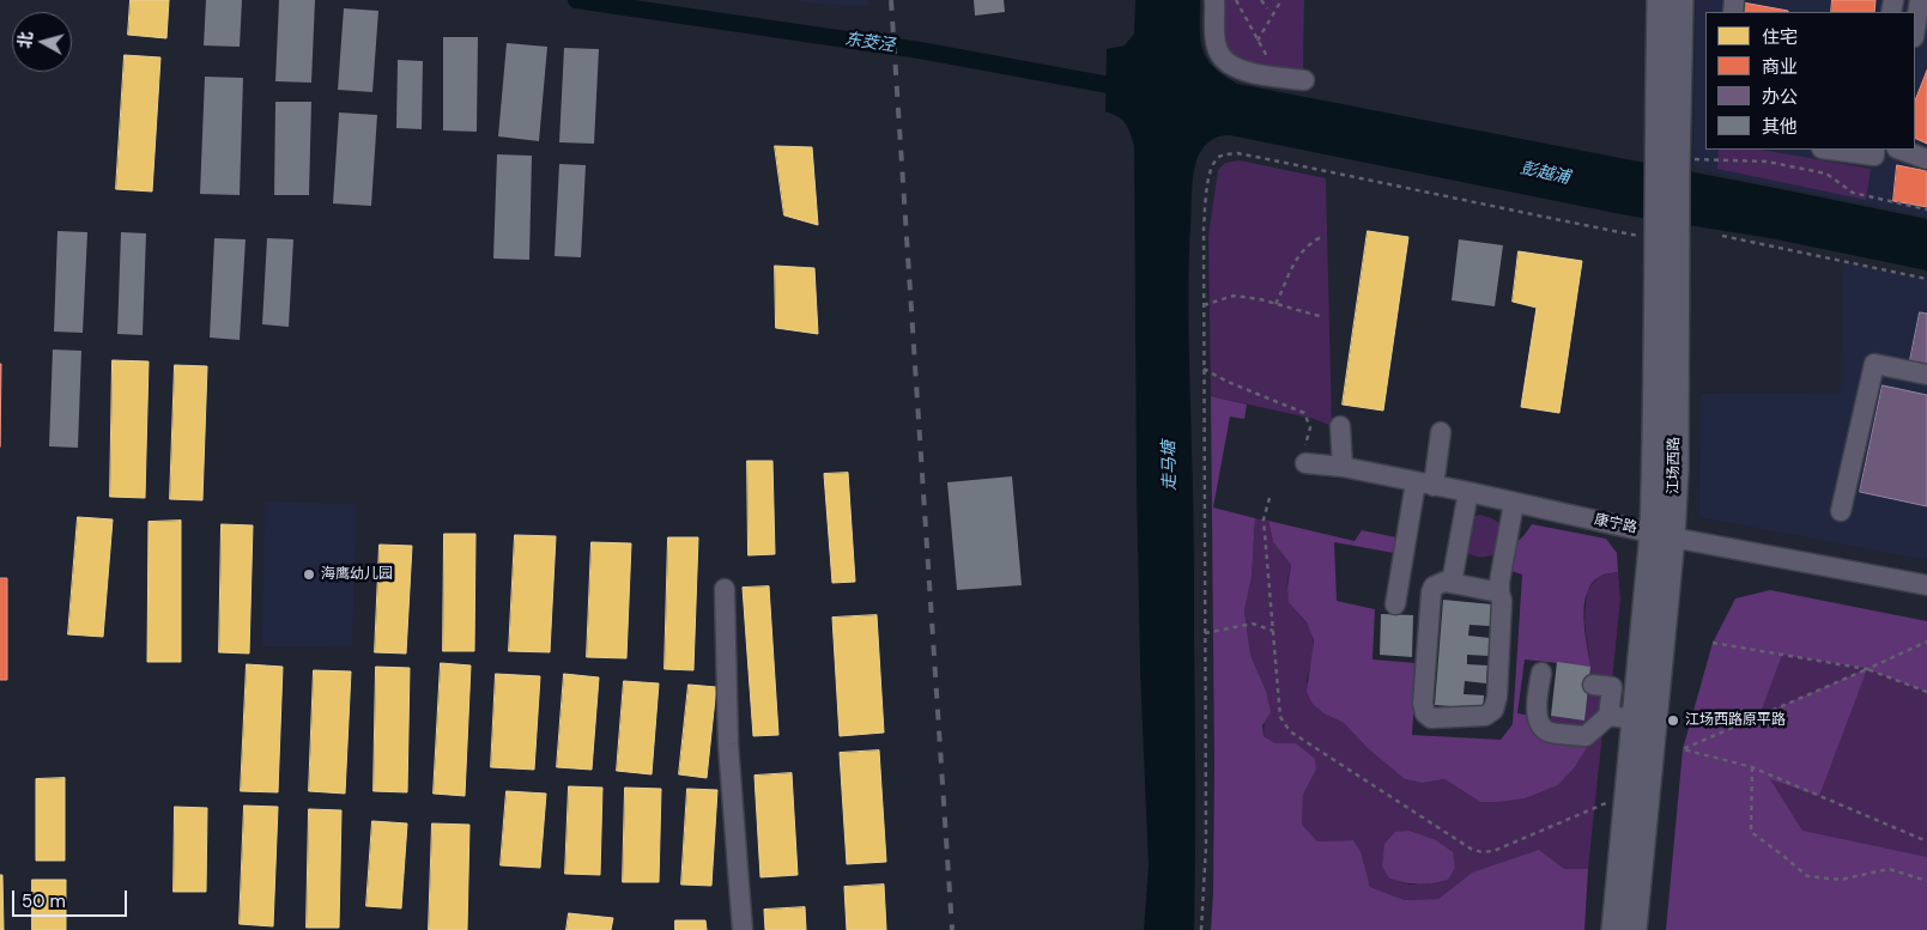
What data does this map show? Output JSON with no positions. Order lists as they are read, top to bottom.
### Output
{
  "streets": {
    "main road": ["江场西路"],
    "street": ["康宁路"]
  },
  "crossings": [
    ["江场西路", "康宁路"]
  ],
  "water": ["东茭泾", "彭越浦", "走马塘"],
  "places": ["海鹰幼儿园", "江场西路原平路"],
  "legend": [
    "住宅",
    "商业",
    "办公",
    "其他"
  ],
  "scale_bar": "50 m",
  "north": "left"
}
